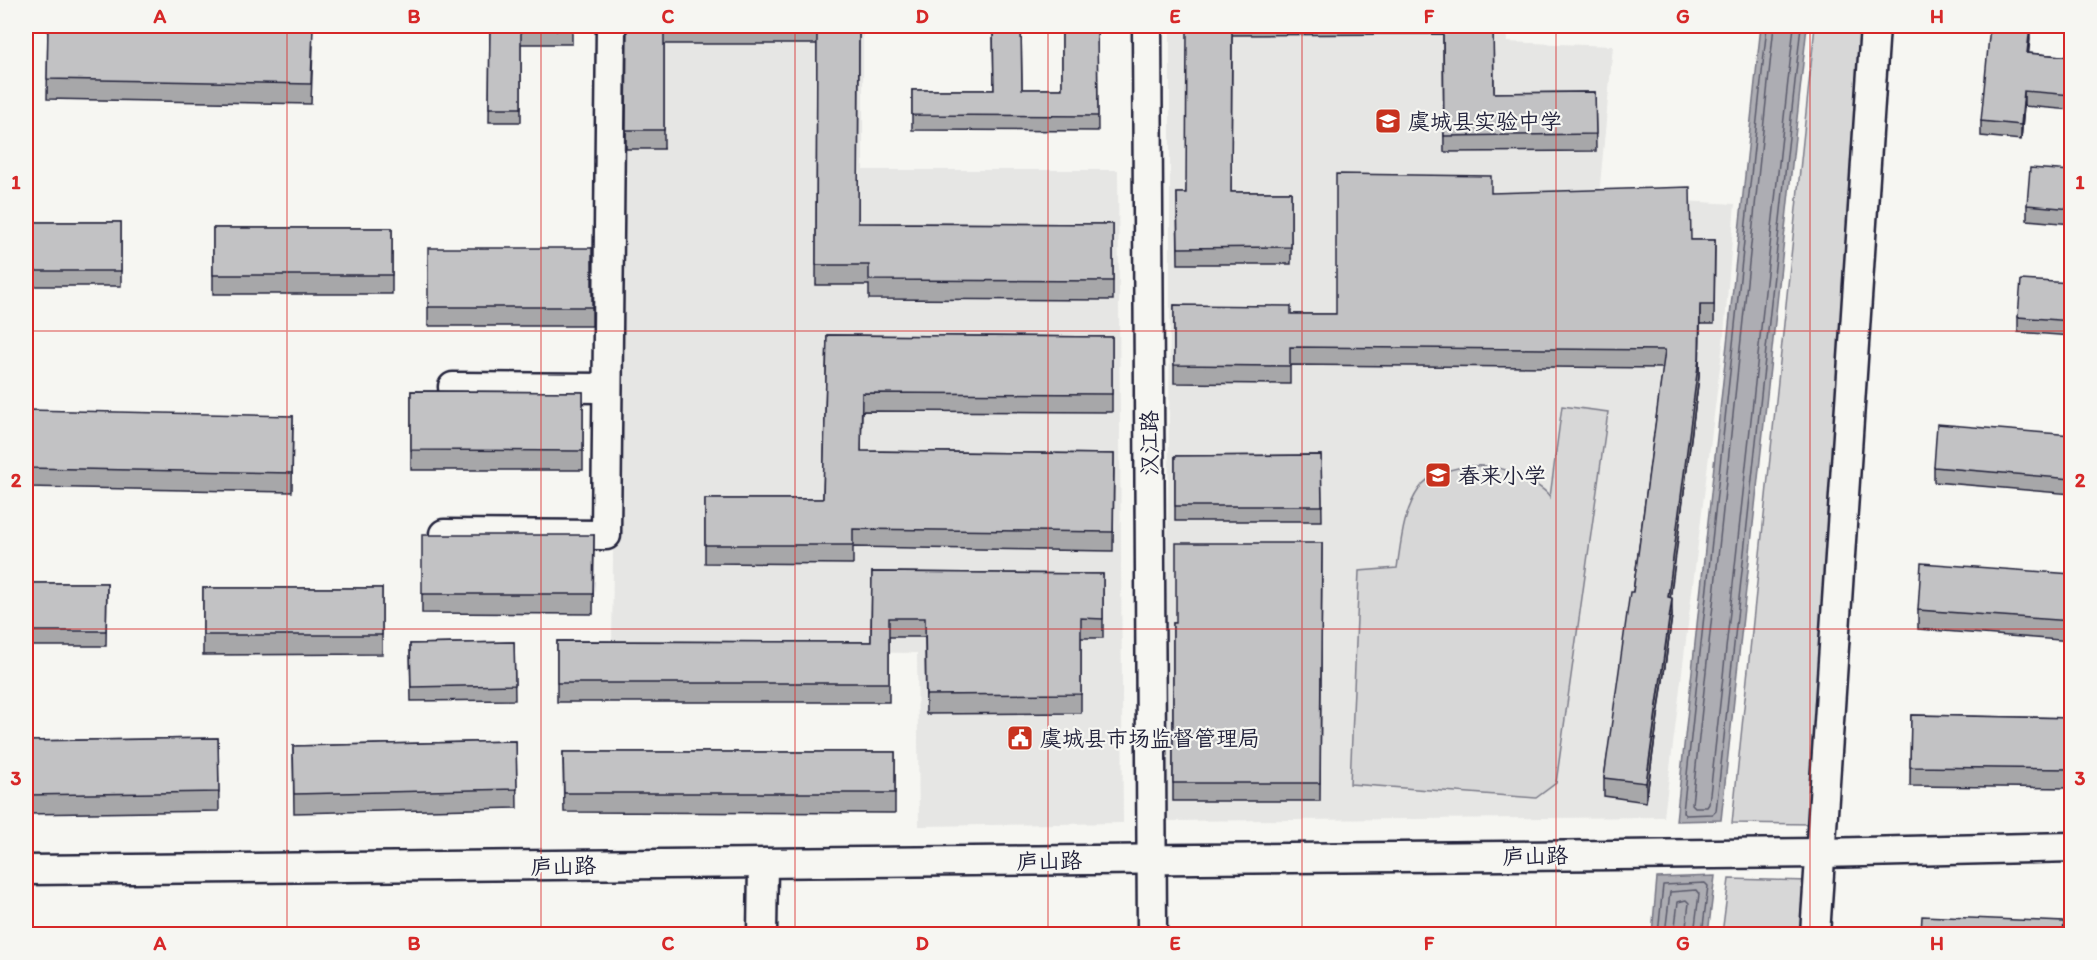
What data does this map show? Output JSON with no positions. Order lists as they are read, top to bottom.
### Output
{
  "streets": {
    "street": ["汉江路", "庐山路"]
  },
  "crossings": [
    ["汉江路", "庐山路"]
  ],
  "places": {
    "school or university": ["虞城县实验中学", "春来小学"],
    "public building": ["虞城县市场监督管理局"]
  },
  "grid": {
    "columns": [
      "A",
      "B",
      "C",
      "D",
      "E",
      "F",
      "G",
      "H"
    ],
    "rows": ["1", "2", "3"]
  }
}
